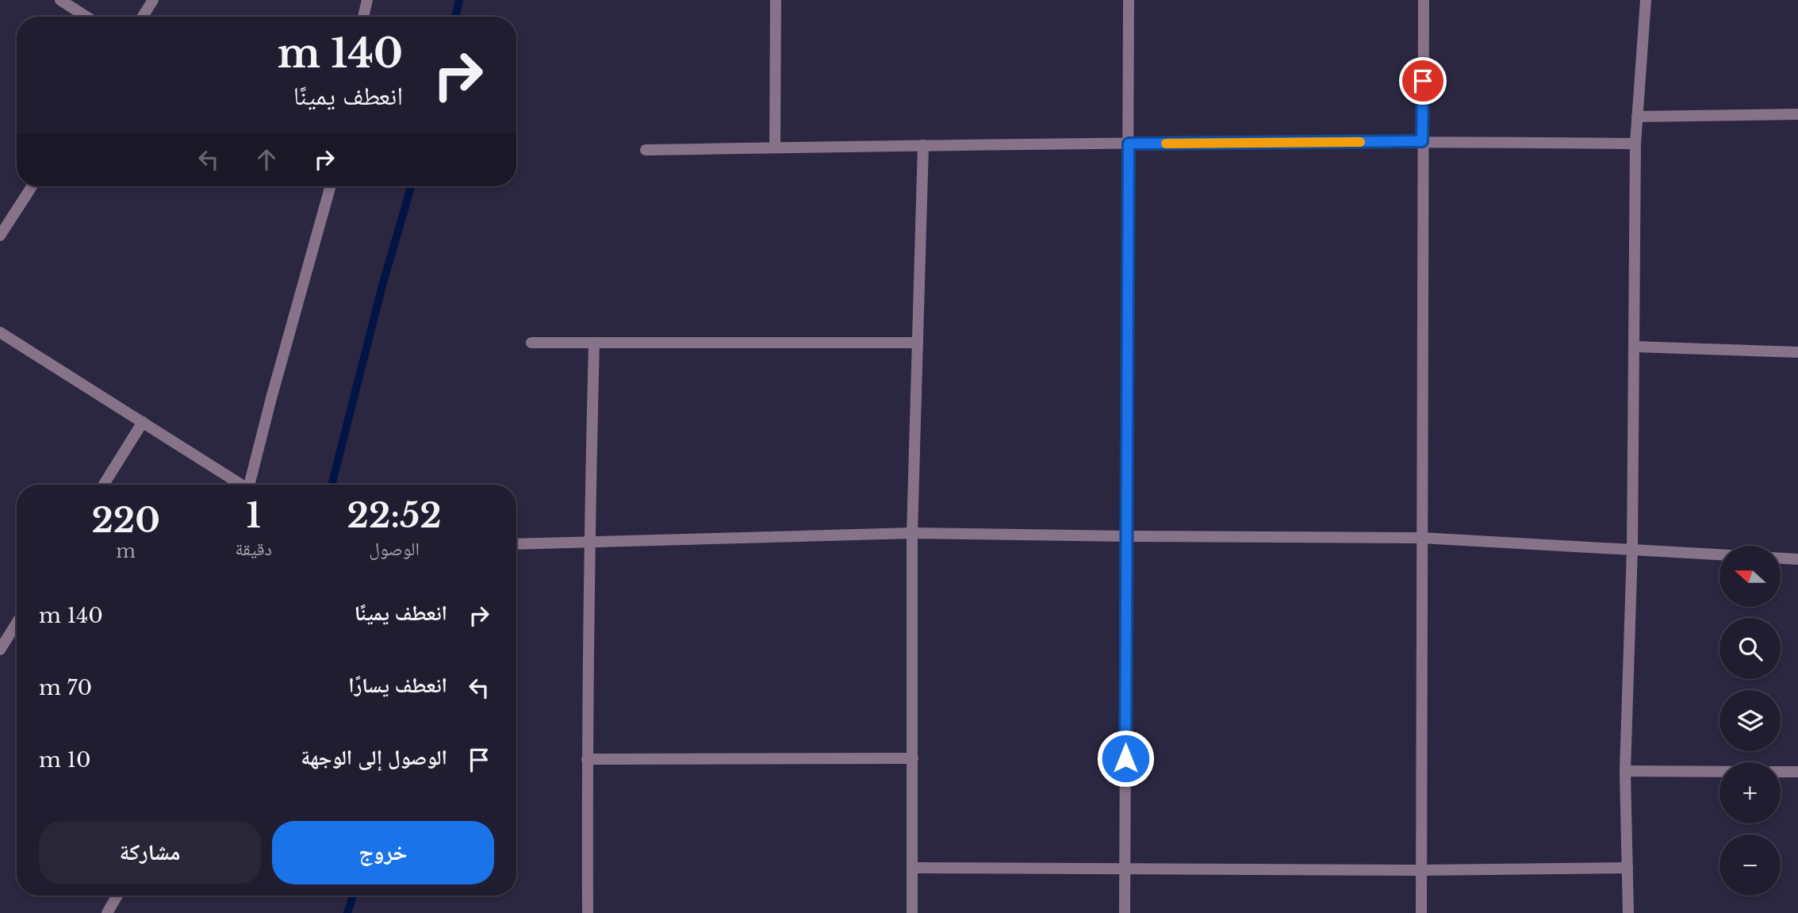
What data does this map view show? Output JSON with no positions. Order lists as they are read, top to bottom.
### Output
{
  "north": "left",
  "page": {
    "turn": ["140 m", "انعطف يمينًا"],
    "eta": [
      "22:52",
      "الوصول",
      "1",
      "دقيقة",
      "220",
      "m"
    ],
    "map_buttons": ["+", "−"],
    "list": [
      {
        "name": "انعطف يمينًا",
        "value": "140 m"
      },
      {
        "name": "انعطف يسارًا",
        "value": "70 m"
      },
      {
        "name": "الوصول إلى الوجهة",
        "value": "10 m"
      }
    ],
    "buttons": ["خروج", "مشاركة"]
  }
}
